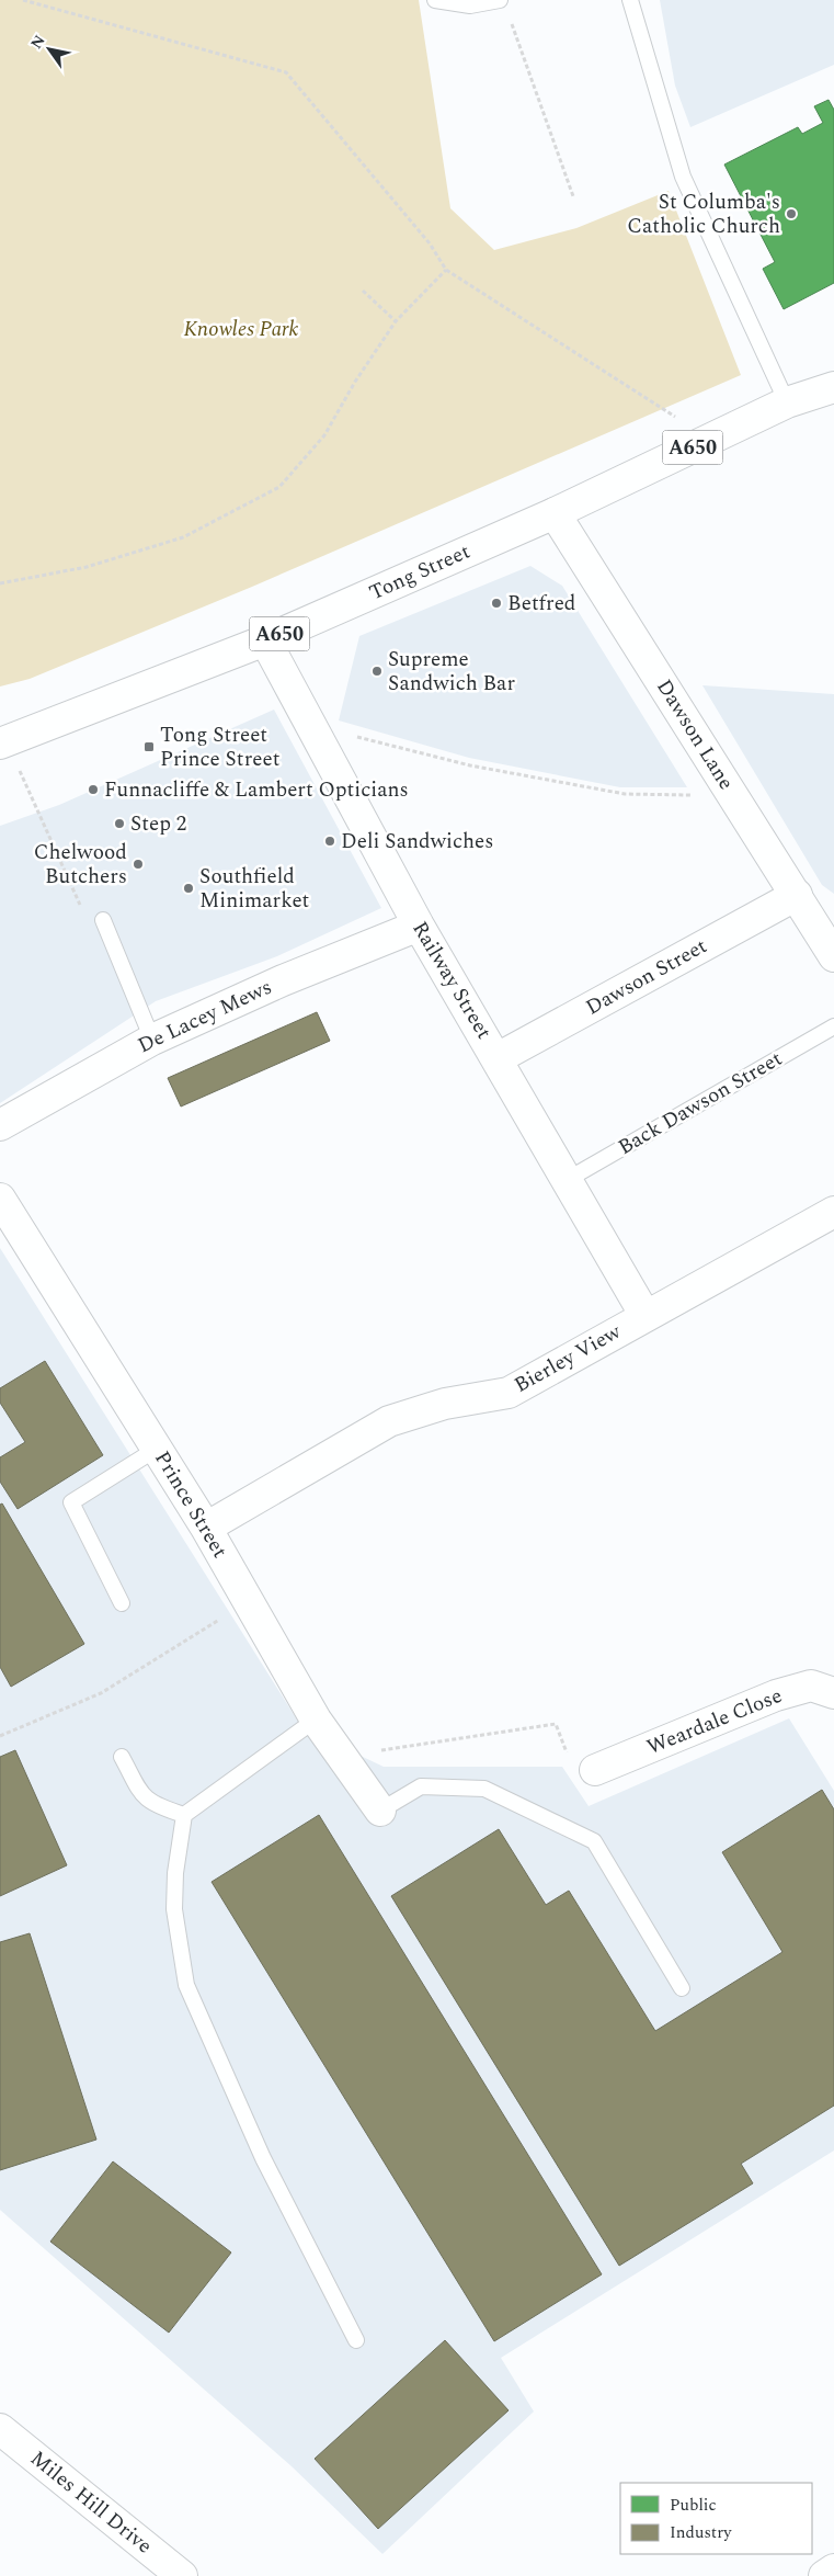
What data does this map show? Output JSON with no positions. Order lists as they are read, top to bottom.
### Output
{
  "streets": {
    "main road": [
      "A650",
      "Tong Street",
      "Dawson Lane",
      "Dawson Street",
      "Railway Street",
      "De Lacey Mews",
      "Bierley View",
      "Prince Street",
      "Weardale Close",
      "Miles Hill Drive"
    ],
    "lane": ["Back Dawson Street"]
  },
  "crossings": [
    ["Tong Street", "Dawson Lane"],
    ["Tong Street", "Railway Street"],
    ["Dawson Lane", "Dawson Street"],
    ["Dawson Street", "Railway Street"],
    ["Railway Street", "De Lacey Mews"],
    ["Railway Street", "Back Dawson Street"],
    ["Railway Street", "Bierley View"],
    ["Bierley View", "Prince Street"]
  ],
  "parks": ["Knowles Park"],
  "places": {
    "other": [
      "St Columba's Catholic Church",
      "Betfred",
      "Supreme Sandwich Bar",
      "Funnacliffe & Lambert Opticians",
      "Step 2",
      "Deli Sandwiches",
      "Chelwood Butchers",
      "Southfield Minimarket"
    ],
    "transit": ["Tong Street Prince Street"]
  },
  "legend": ["Public", "Industry"],
  "north": "top left"
}
